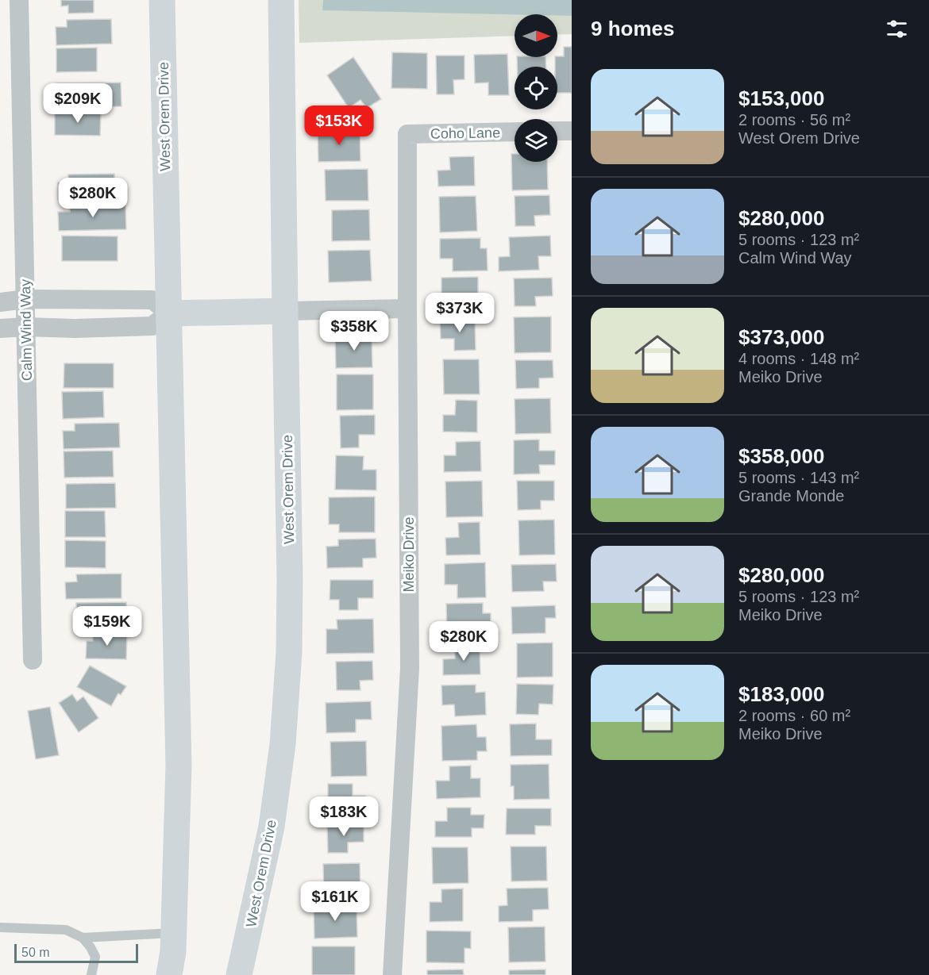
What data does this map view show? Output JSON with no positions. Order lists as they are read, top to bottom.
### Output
{
  "streets": {
    "main road": ["West Orem Drive"],
    "street": ["Coho Lane", "Calm Wind Way", "Meiko Drive"]
  },
  "crossings": [
    ["Coho Lane", "Meiko Drive"]
  ],
  "scale_bar": "50 m",
  "north": "right",
  "page": {
    "heading": "9 homes",
    "list": [
      {
        "name": "$153,000",
        "note": "2 rooms · 56 m² · West Orem Drive"
      },
      {
        "name": "$280,000",
        "note": "5 rooms · 123 m² · Calm Wind Way"
      },
      {
        "name": "$373,000",
        "note": "4 rooms · 148 m² · Meiko Drive"
      },
      {
        "name": "$358,000",
        "note": "5 rooms · 143 m² · Grande Monde"
      },
      {
        "name": "$280,000",
        "note": "5 rooms · 123 m² · Meiko Drive"
      },
      {
        "name": "$183,000",
        "note": "2 rooms · 60 m² · Meiko Drive"
      }
    ],
    "price": [
      "$209K",
      "$153K",
      "$280K",
      "$373K",
      "$358K",
      "$159K",
      "$280K",
      "$183K",
      "$161K"
    ],
    "scale": "50 m"
  }
}
